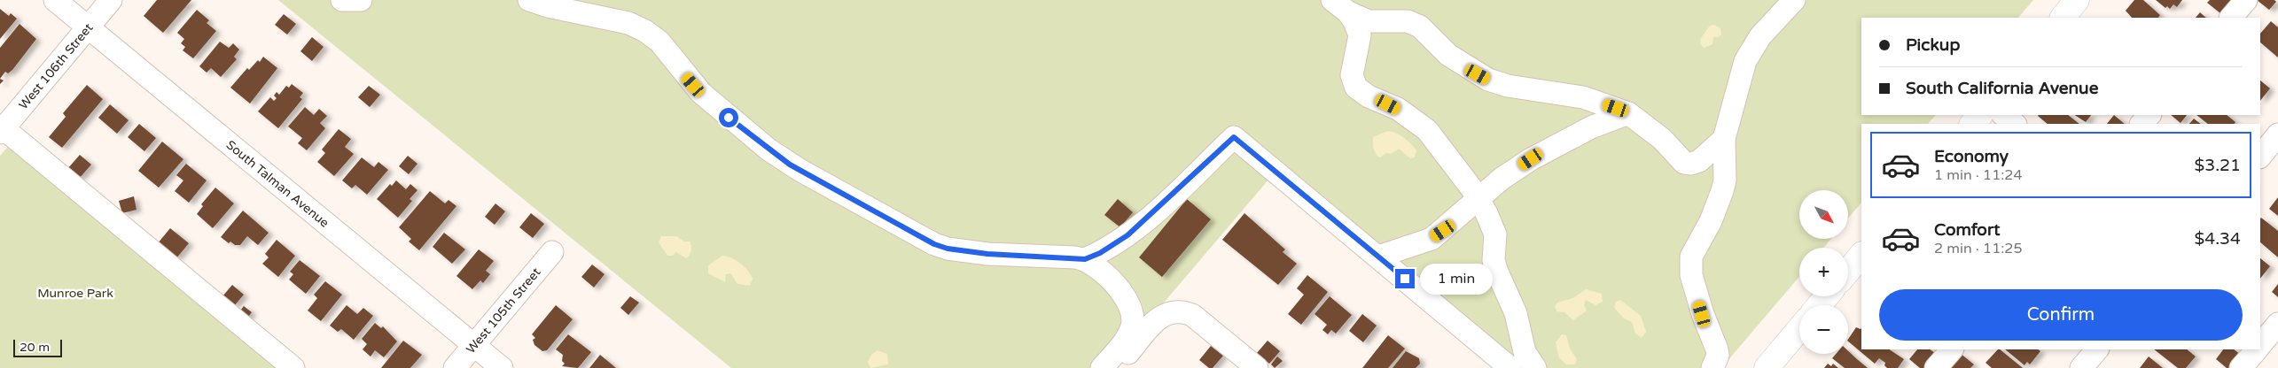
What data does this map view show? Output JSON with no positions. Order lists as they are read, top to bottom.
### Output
{
  "streets": {
    "street": ["West 106th Street", "South Talman Avenue", "West 105th Street"]
  },
  "crossings": [
    ["West 106th Street", "South Talman Avenue"],
    ["South Talman Avenue", "West 105th Street"]
  ],
  "parks": ["Munroe Park"],
  "scale_bar": "20 m",
  "north": "bottom right",
  "page": {
    "banner": ["Pickup", "South California Avenue"],
    "list": [
      {
        "name": "Economy",
        "note": "1 min · 11:24",
        "value": "$3.21"
      },
      {
        "name": "Comfort",
        "note": "2 min · 11:25",
        "value": "$4.34"
      }
    ],
    "map_buttons": ["+", "−"],
    "bubble": "1 min",
    "buttons": "Confirm",
    "scale": "20 m"
  }
}
